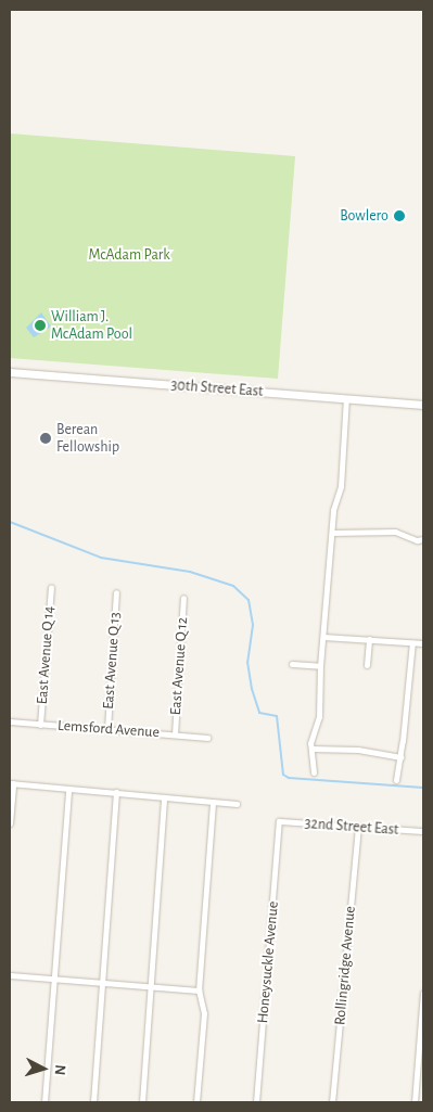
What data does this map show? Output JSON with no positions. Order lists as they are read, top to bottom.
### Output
{
  "streets": {
    "street": [
      "30th Street East",
      "East Avenue Q 14",
      "East Avenue Q 13",
      "East Avenue Q 12",
      "Lemsford Avenue",
      "32nd Street East",
      "Honeysuckle Avenue",
      "Rollingridge Avenue"
    ]
  },
  "crossings": [
    ["East Avenue Q 14", "Lemsford Avenue"],
    ["East Avenue Q 13", "Lemsford Avenue"],
    ["East Avenue Q 12", "Lemsford Avenue"],
    ["32nd Street East", "Honeysuckle Avenue"],
    ["32nd Street East", "Rollingridge Avenue"]
  ],
  "parks": ["McAdam Park"],
  "places": ["Bowlero", "William J. McAdam Pool", "Berean Fellowship"],
  "north": "right"
}
